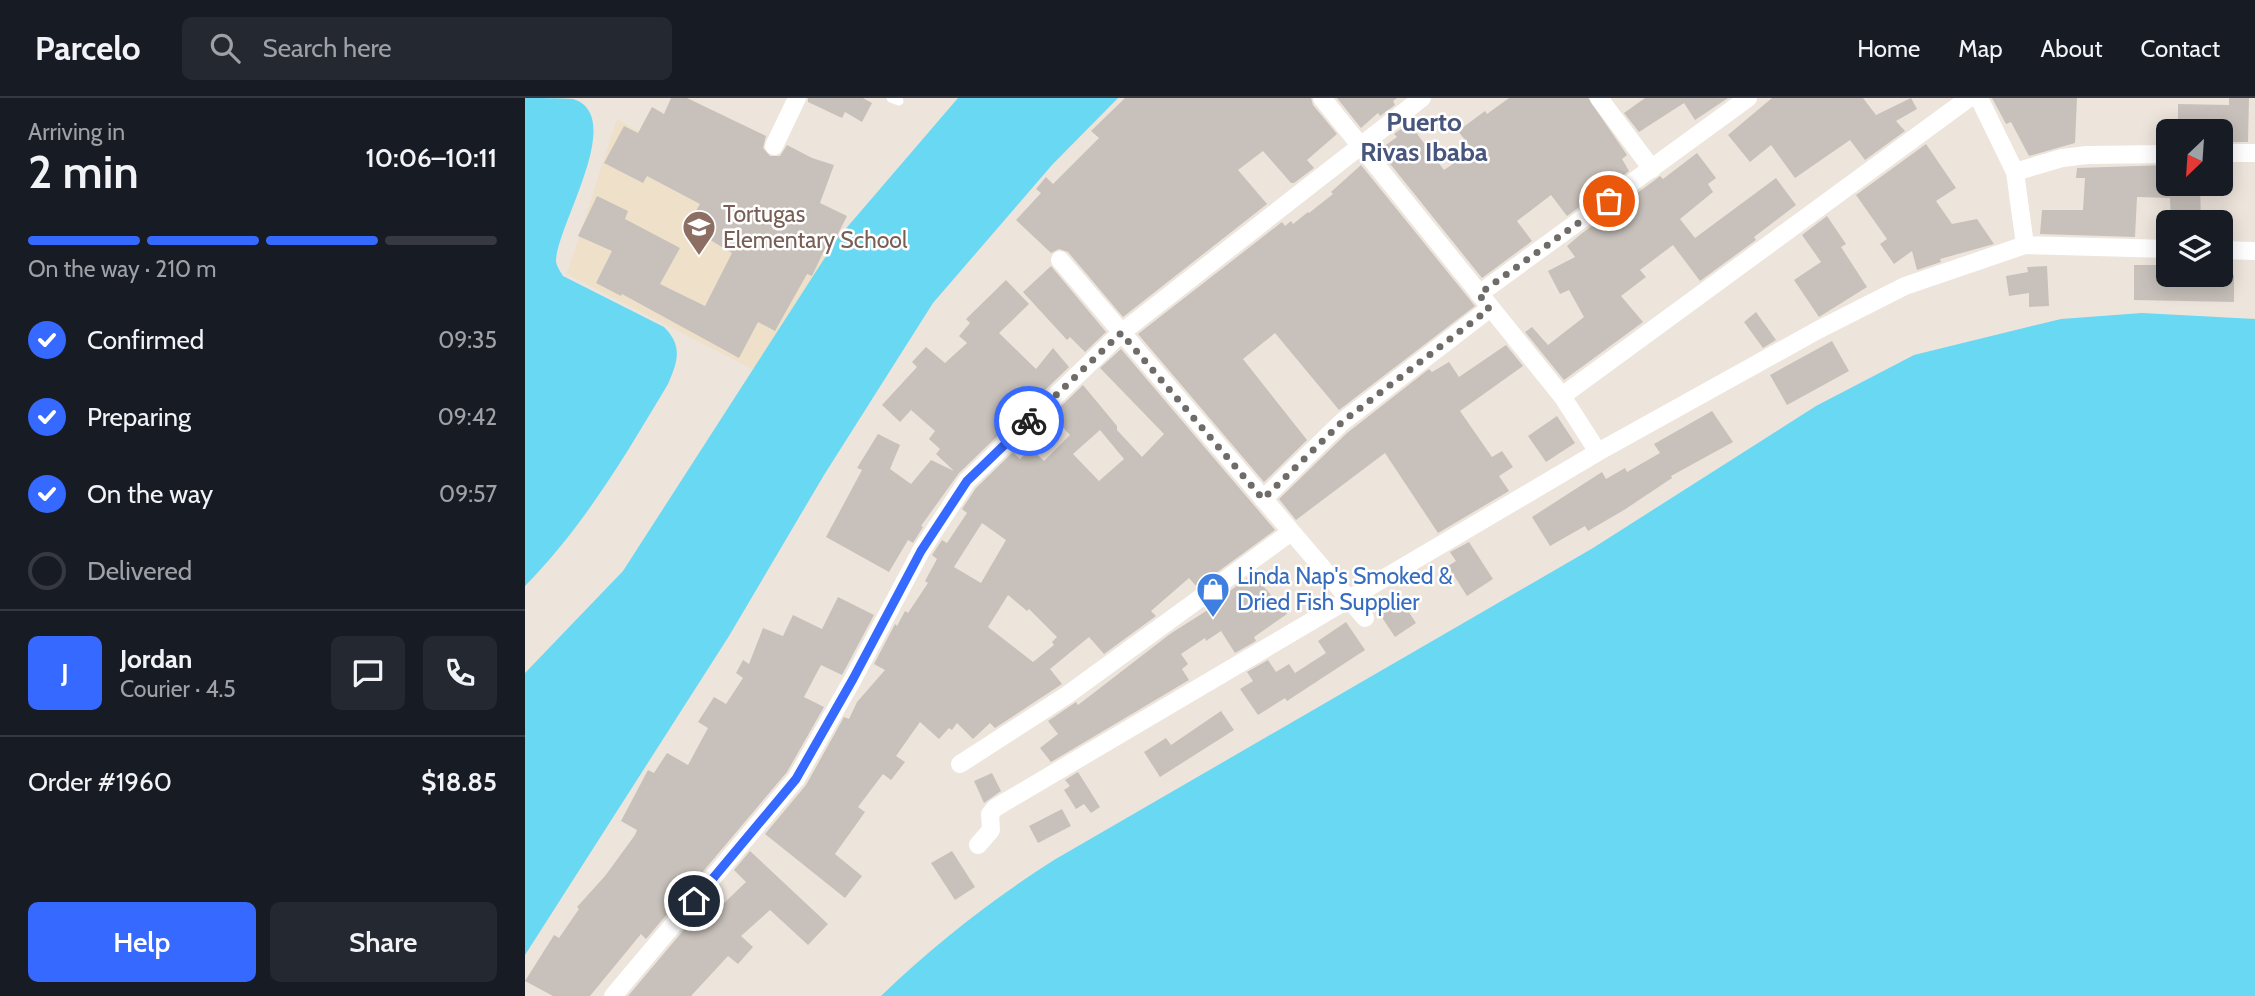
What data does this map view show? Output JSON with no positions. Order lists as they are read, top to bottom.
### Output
{
  "districts": ["Puerto Rivas Ibaba"],
  "places": {
    "school or university": ["Tortugas Elementary School"],
    "shop": ["Linda Nap's Smoked & Dried Fish Supplier"]
  },
  "north": "bottom left",
  "page": {
    "header": "Parcelo",
    "search": "Search here",
    "nav": [
      "Home",
      "Map",
      "About",
      "Contact"
    ],
    "heading": ["2 min", "Arriving in", "10:06–10:11"],
    "panel": [
      "Jordan",
      "Courier · 4.5",
      "Order #1960",
      "$18.85"
    ],
    "bar": "On the way · 210 m",
    "list": [
      ["Confirmed", "09:35"],
      ["Preparing", "09:42"],
      ["On the way", "09:57"],
      "Delivered"
    ],
    "round": "J",
    "buttons": ["Help", "Share"]
  }
}
